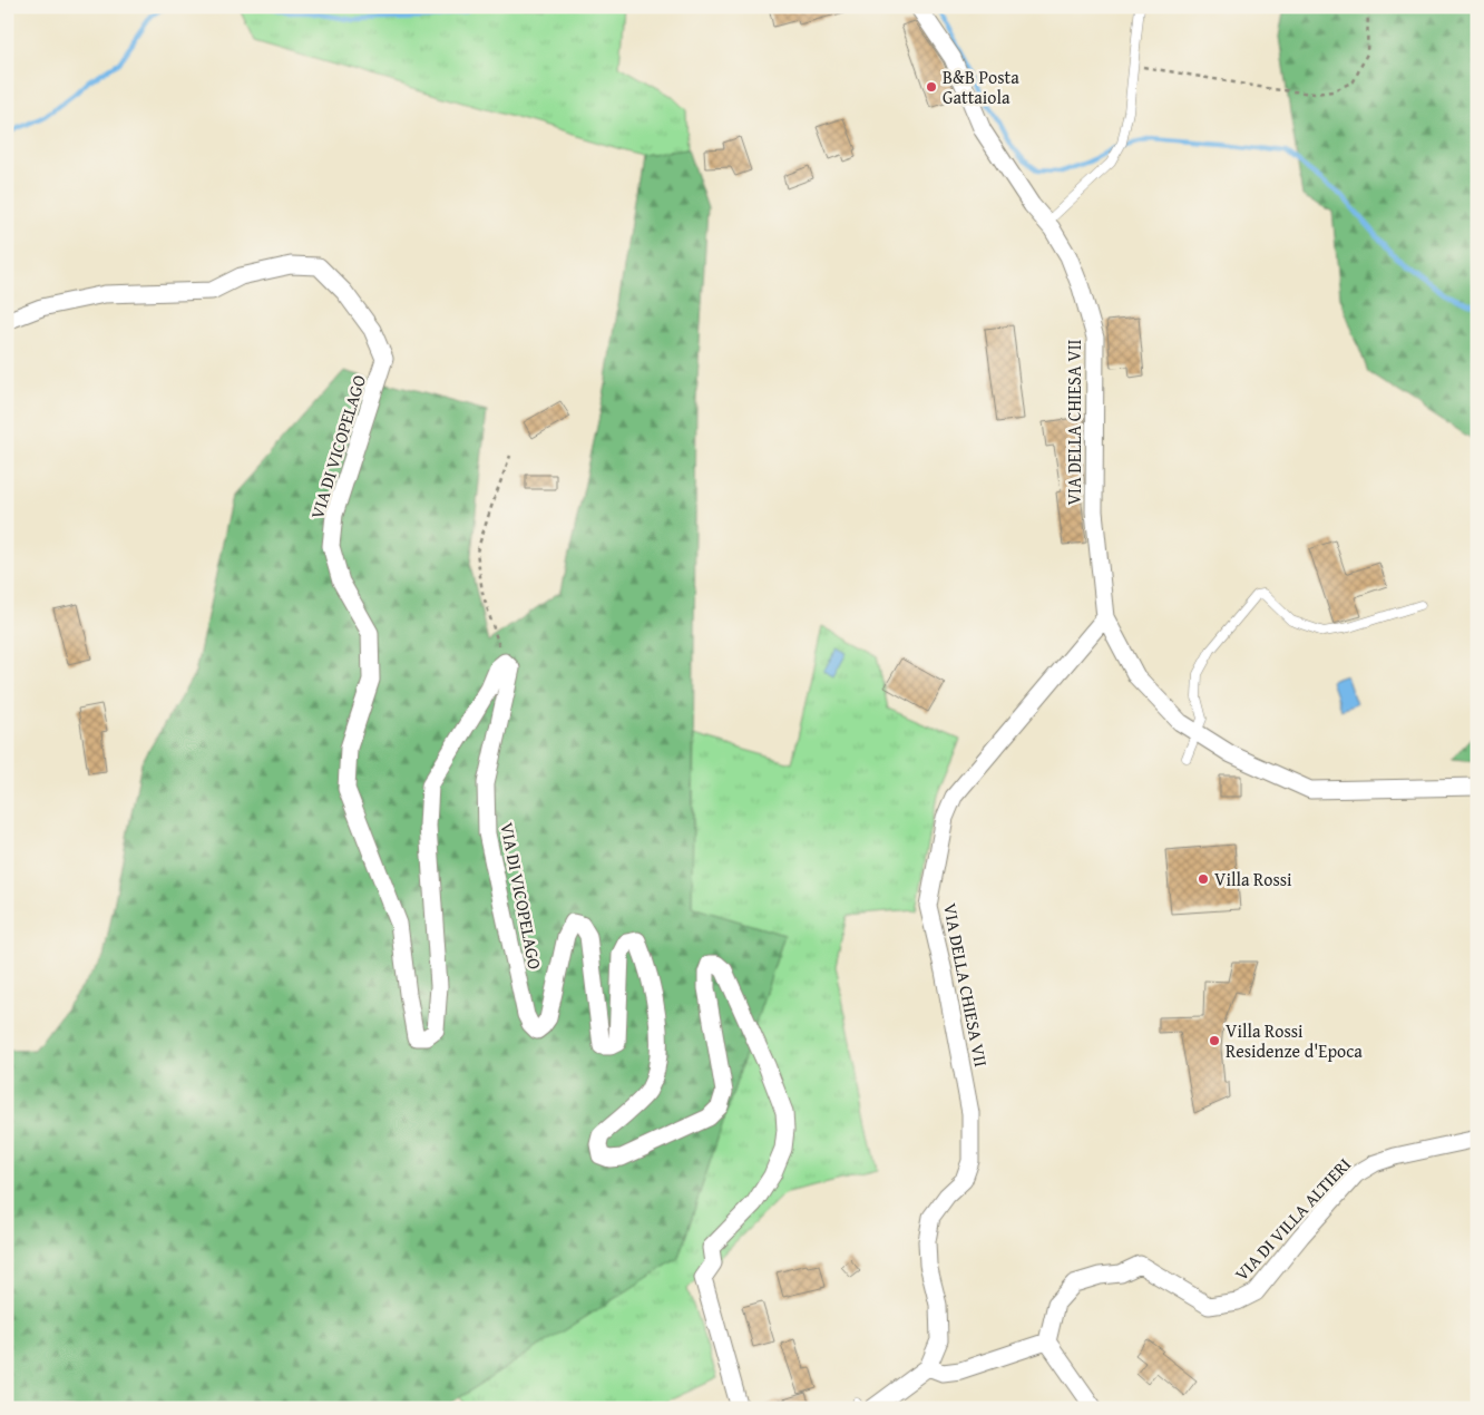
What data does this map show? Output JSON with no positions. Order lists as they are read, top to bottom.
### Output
{
  "streets": {
    "street": ["VIA DELLA CHIESA VII", "VIA DI VICOPELAGO", "VIA DI VILLA ALTIERI"]
  },
  "places": ["B&B Posta Gattaiola", "Villa Rossi", "Villa Rossi Residenze d'Epoca"]
}
